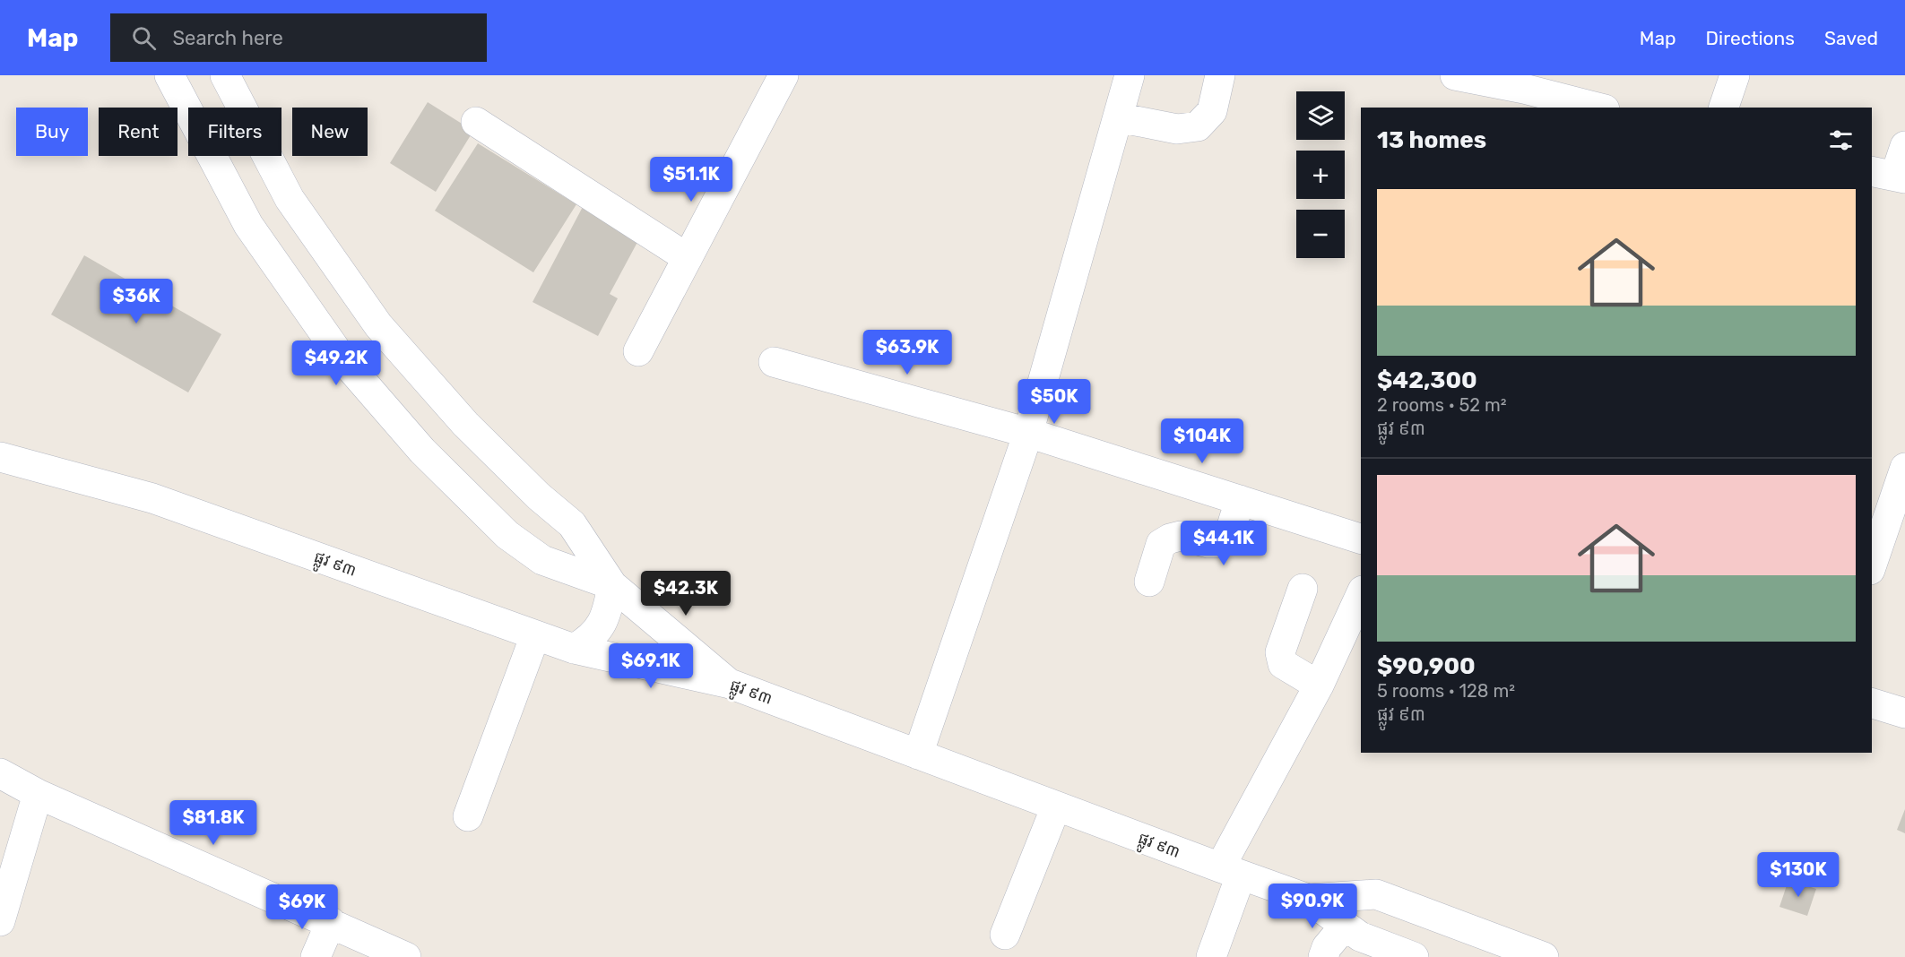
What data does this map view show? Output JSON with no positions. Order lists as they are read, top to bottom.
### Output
{
  "streets": {
    "street": ["ផ្លូវ ៩៣"]
  },
  "page": {
    "header": "Map",
    "search": "Search here",
    "nav": ["Map", "Directions", "Saved"],
    "map_buttons": ["+", "−"],
    "chip": [
      "Buy",
      "Rent",
      "Filters",
      "New"
    ],
    "heading": "13 homes",
    "price": [
      "$51.1K",
      "$36K",
      "$63.9K",
      "$49.2K",
      "$50K",
      "$104K",
      "$44.1K",
      "$42.3K",
      "$69.1K",
      "$81.8K",
      "$130K",
      "$90.9K",
      "$69K"
    ],
    "list": [
      {
        "name": "$42,300",
        "note": "2 rooms · 52 m² · ផ្លូវ ៩៣"
      },
      {
        "name": "$90,900",
        "note": "5 rooms · 128 m² · ផ្លូវ ៩៣"
      }
    ]
  }
}
